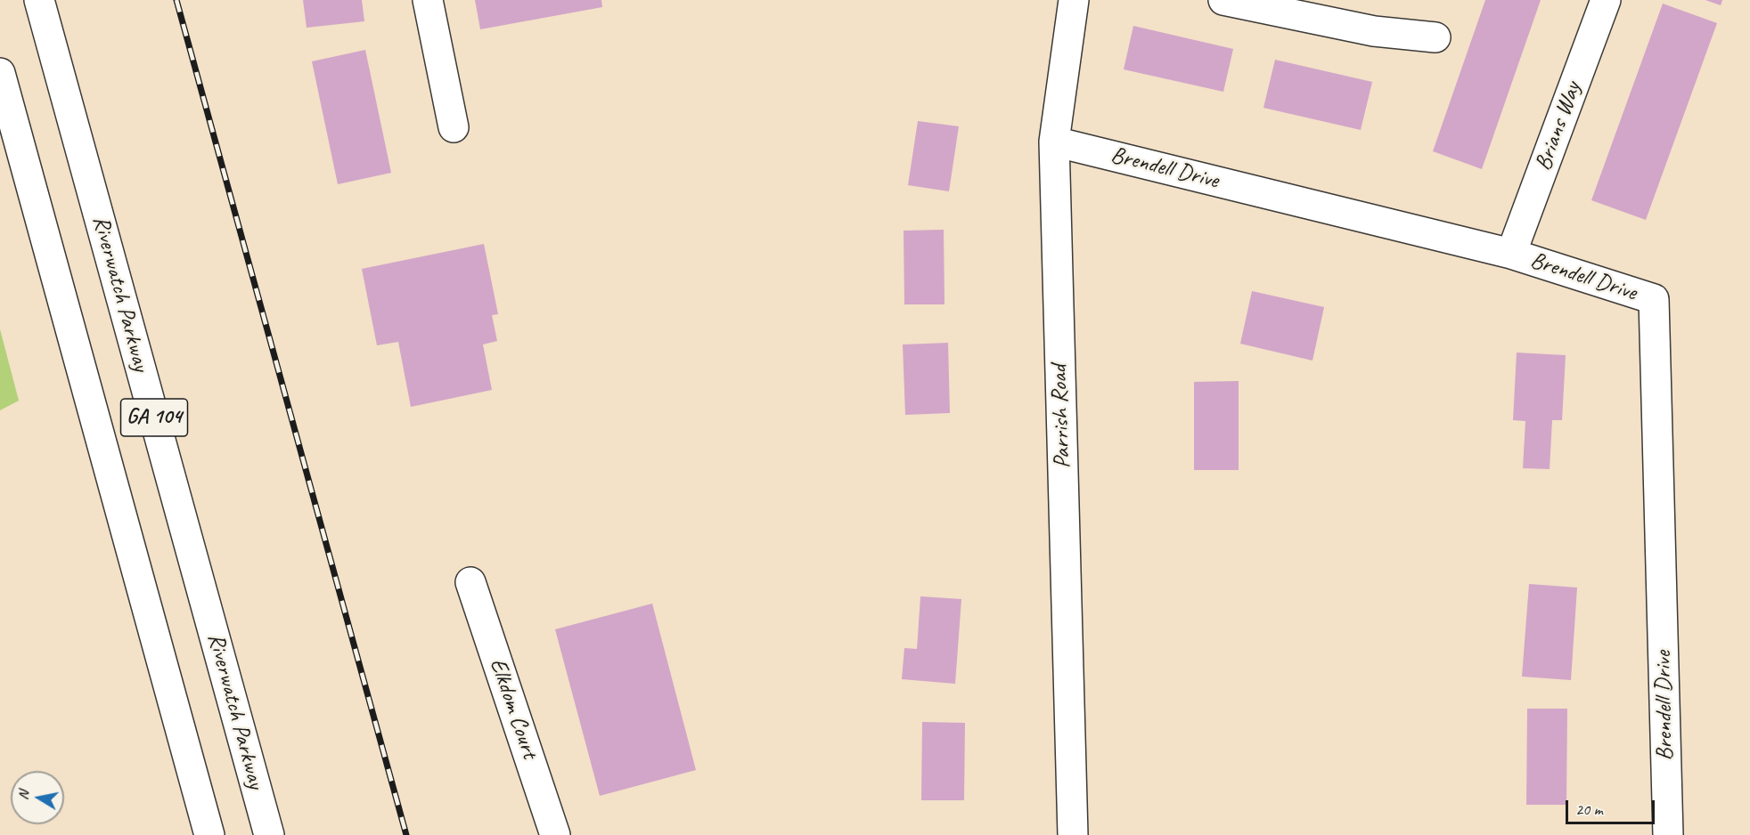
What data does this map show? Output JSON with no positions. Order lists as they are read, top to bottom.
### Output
{
  "streets": {
    "street": [
      "Brians Way",
      "Brendell Drive",
      "Riverwatch Parkway",
      "Parrish Road",
      "GA 104",
      "Elkdom Court"
    ]
  },
  "crossings": [
    ["Brians Way", "Brendell Drive"],
    ["Brendell Drive", "Parrish Road"]
  ],
  "scale_bar": "20 m",
  "north": "left"
}
